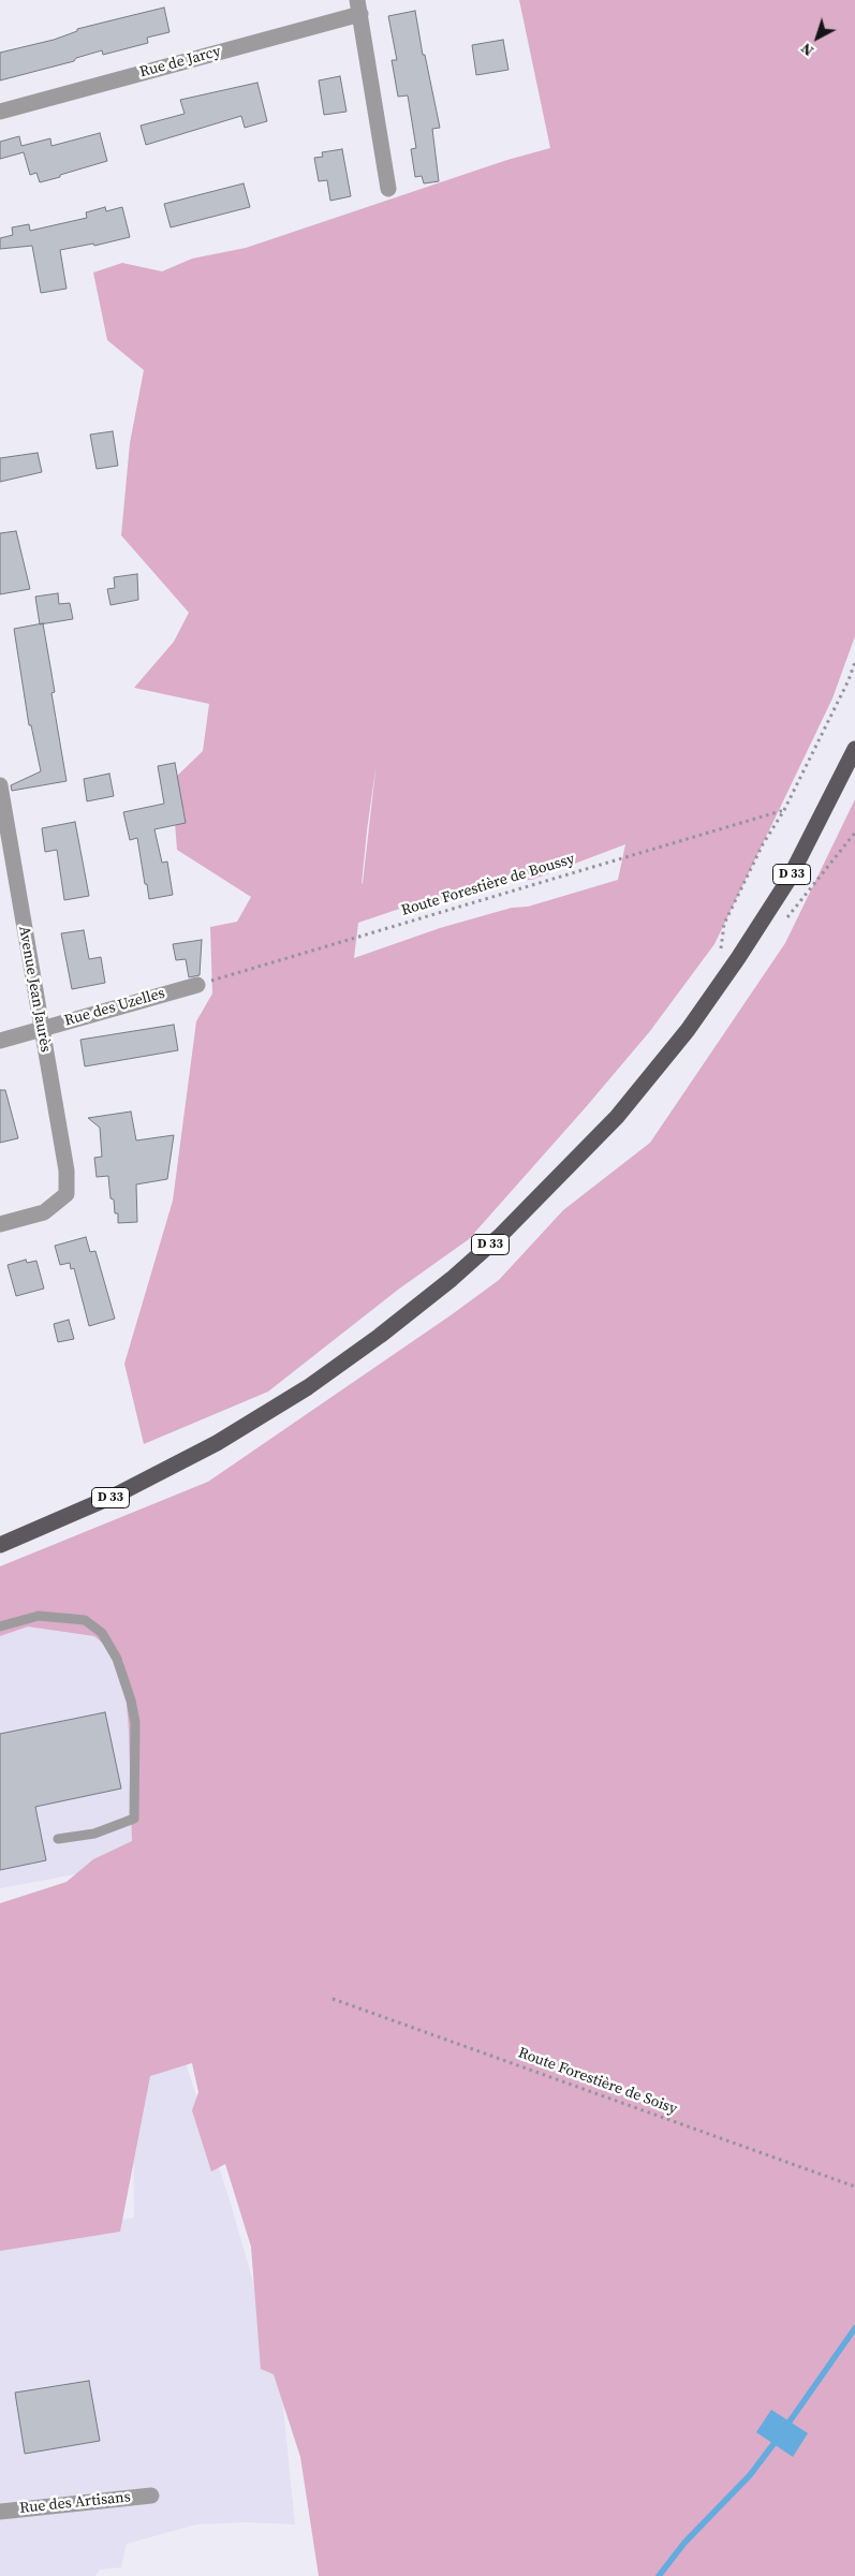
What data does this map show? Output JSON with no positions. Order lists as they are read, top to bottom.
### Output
{
  "streets": {
    "main road": ["D 33"],
    "street": [
      "Rue de Jarcy",
      "Avenue Jean Jaurès",
      "Rue des Uzelles",
      "Rue des Artisans"
    ],
    "path": ["Route Forestière de Boussy", "Route Forestière de Soisy"]
  },
  "crossings": [
    ["Route Forestière de Boussy", "Rue des Uzelles"],
    ["Avenue Jean Jaurès", "Rue des Uzelles"]
  ],
  "north": "bottom left"
}
